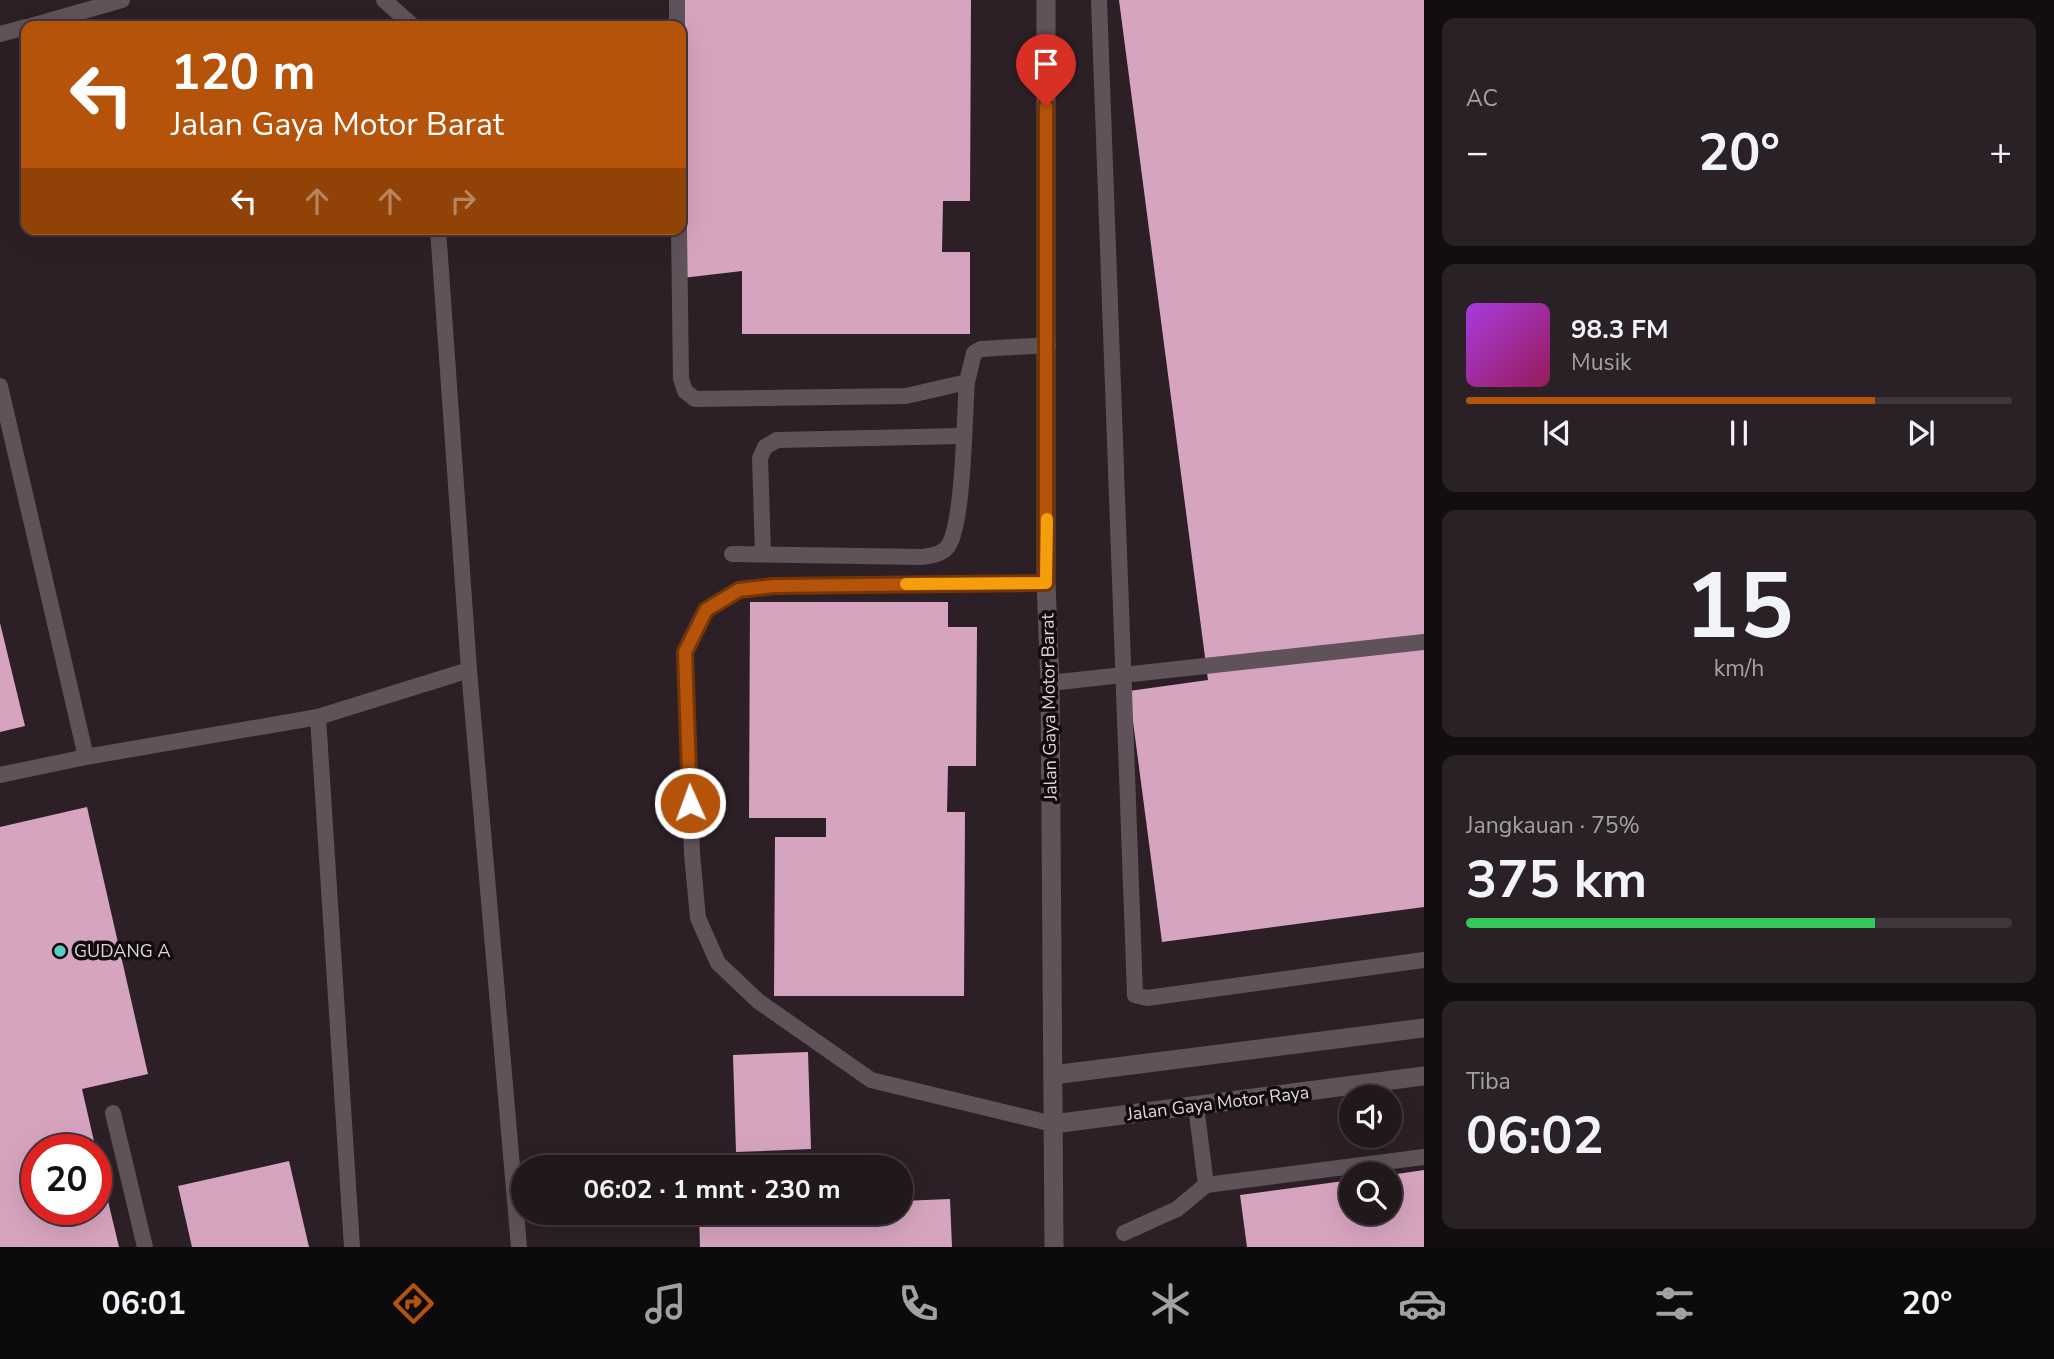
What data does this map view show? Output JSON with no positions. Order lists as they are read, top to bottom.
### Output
{
  "streets": {
    "street": ["Jalan Gaya Motor Barat", "Jalan Gaya Motor Raya"]
  },
  "crossings": [
    ["Jalan Gaya Motor Barat", "Jalan Gaya Motor Raya"]
  ],
  "places": ["GUDANG A"],
  "page": {
    "tile": [
      "AC",
      ["15", "km/h"],
      ["Jangkauan · 75%", "375 km"],
      ["Tiba", "06:02"]
    ],
    "turn": ["120 m", "Jalan Gaya Motor Barat"],
    "heat": ["−", "20°", "+"],
    "song": ["98.3 FM", "Musik"],
    "limit": "20",
    "trip": "06:02 · 1 mnt · 230 m",
    "tabs": ["06:01", "20°"]
  }
}
